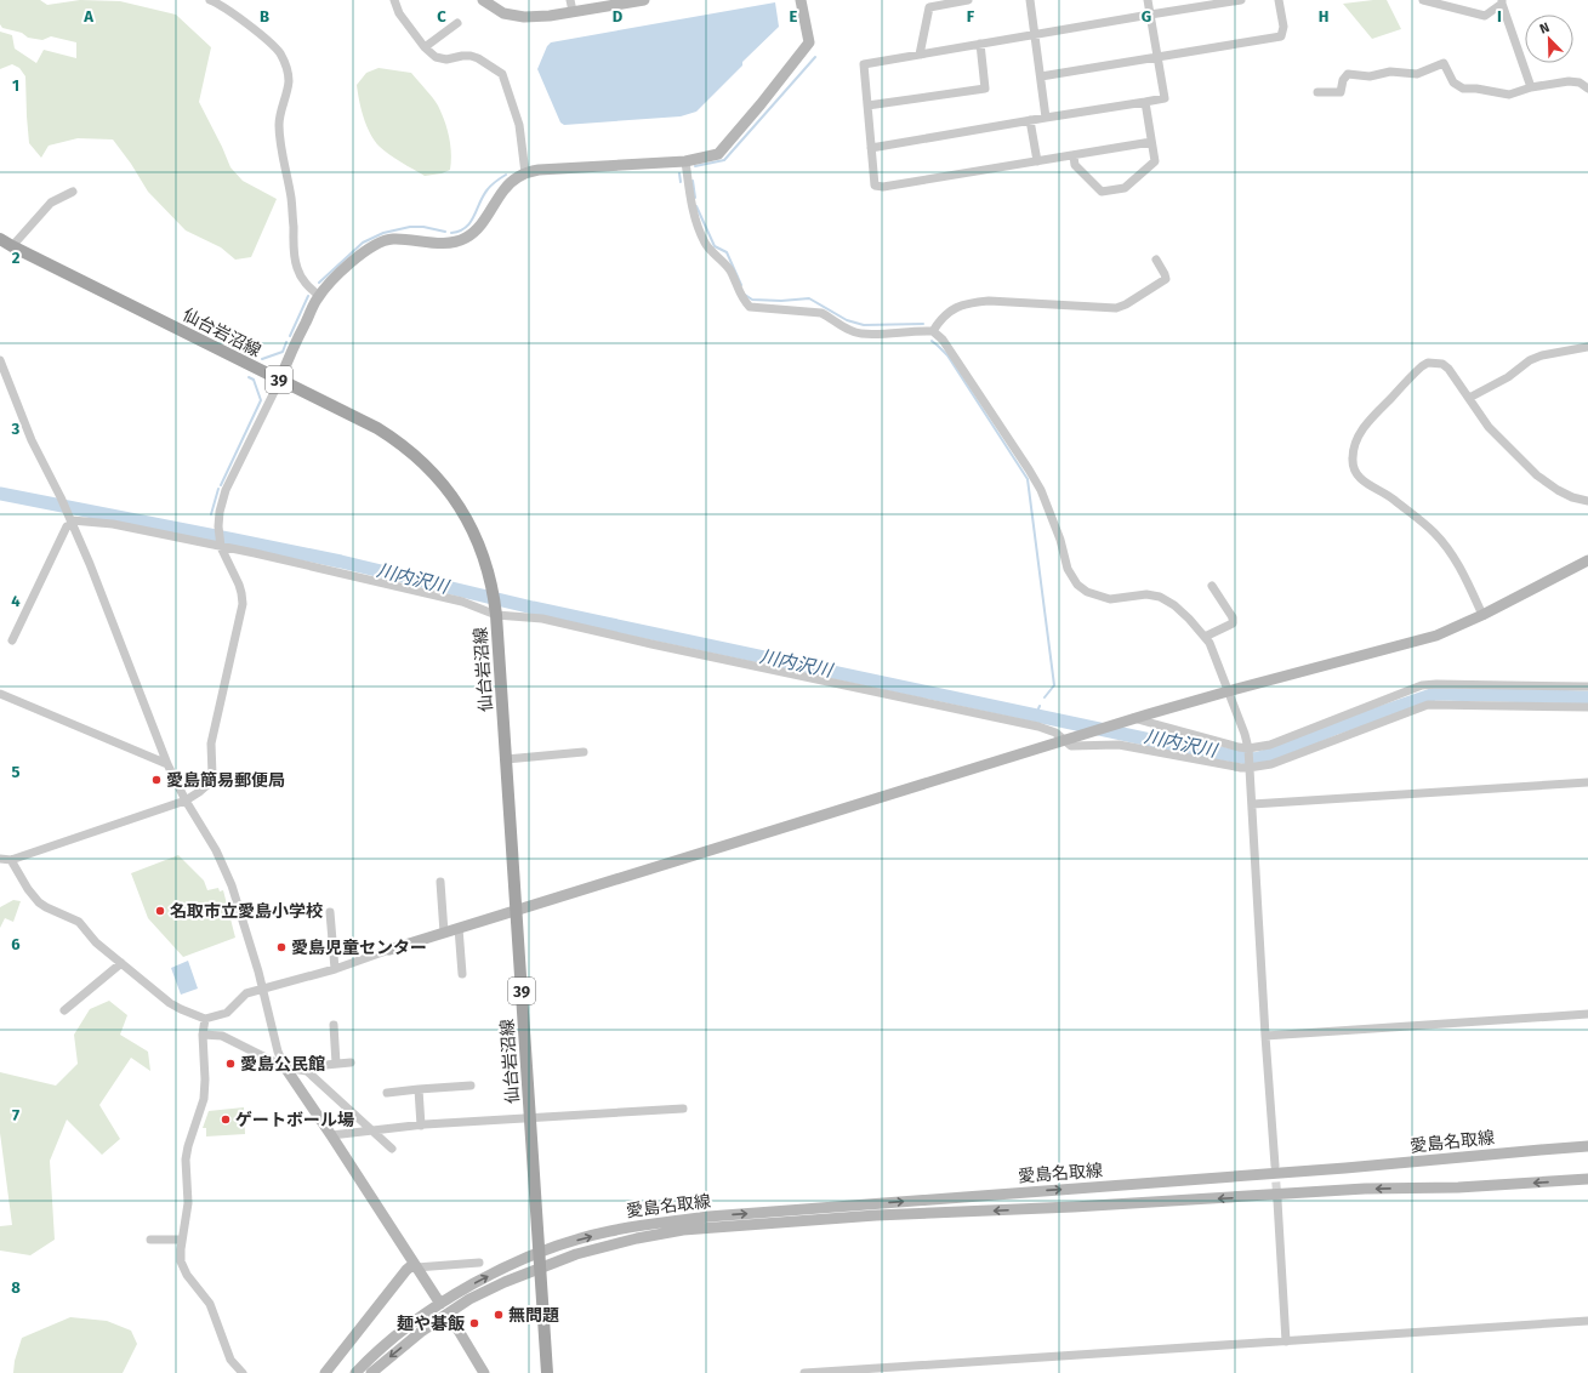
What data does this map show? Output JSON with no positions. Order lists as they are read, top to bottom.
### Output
{
  "streets": {
    "main road": ["仙台岩沼線", "39"],
    "street": ["愛島名取線"]
  },
  "crossings": [
    ["仙台岩沼線", "愛島名取線"]
  ],
  "water": ["川内沢川"],
  "places": [
    "愛島簡易郵便局",
    "名取市立愛島小学校",
    "愛島児童センター",
    "愛島公民館",
    "ゲートボール場",
    "無問題",
    "麺や碁飯"
  ],
  "north": "top left",
  "grid": {
    "columns": [
      "A",
      "B",
      "C",
      "D",
      "E",
      "F",
      "G",
      "H",
      "I"
    ],
    "rows": [
      "1",
      "2",
      "3",
      "4",
      "5",
      "6",
      "7",
      "8"
    ]
  }
}
